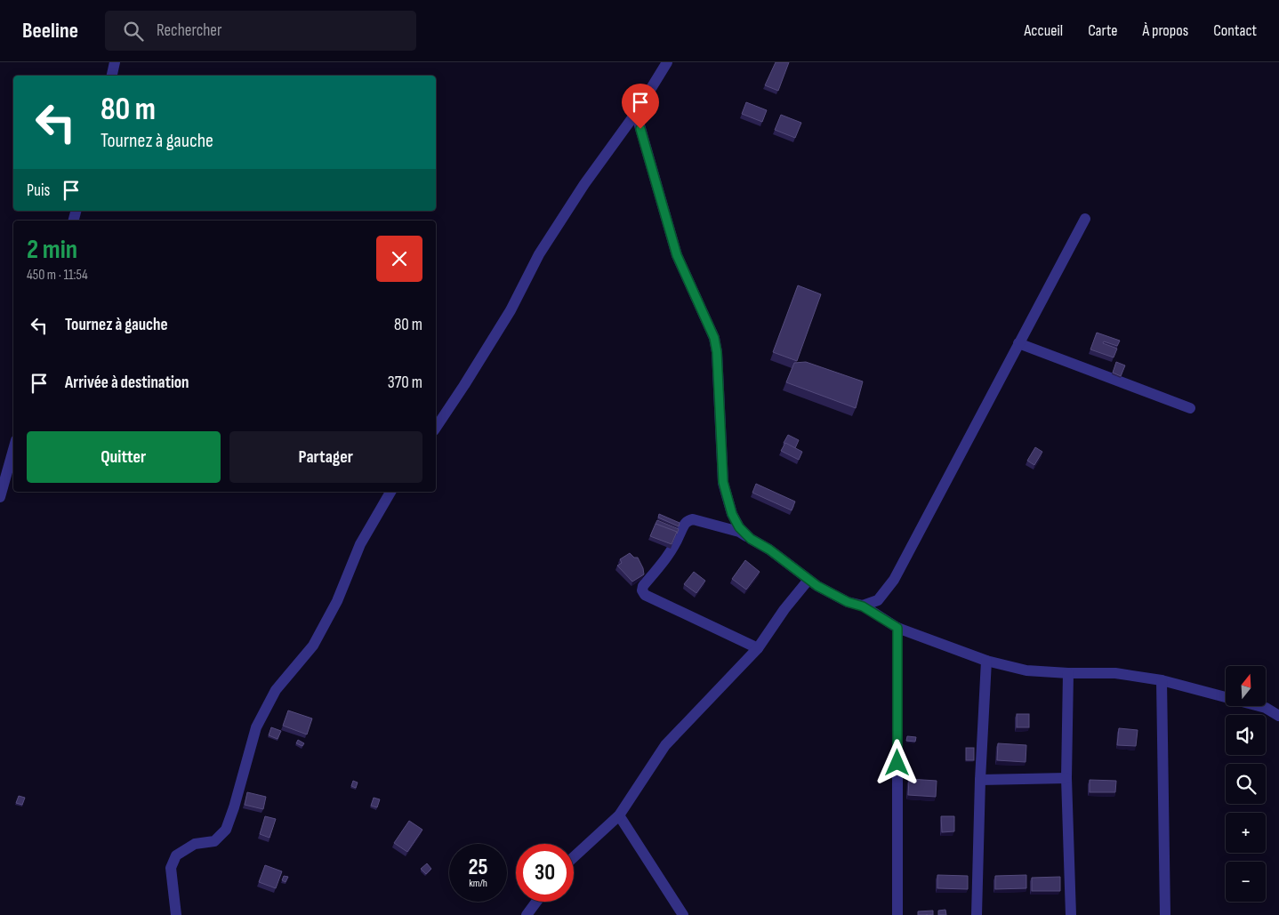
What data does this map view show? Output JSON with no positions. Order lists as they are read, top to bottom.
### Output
{
  "north": "top",
  "page": {
    "header": "Beeline",
    "search": "Rechercher",
    "nav": [
      "Accueil",
      "Carte",
      "À propos",
      "Contact"
    ],
    "turn": ["80 m", "Tournez à gauche"],
    "then": "Puis",
    "heading": ["2 min", "450 m · 11:54"],
    "list": [
      {
        "name": "Tournez à gauche",
        "value": "80 m"
      },
      {
        "name": "Arrivée à destination",
        "value": "370 m"
      }
    ],
    "buttons": ["Quitter", "Partager"],
    "map_buttons": ["+", "−"],
    "speed": "25 km/h",
    "limit": "30"
  }
}
